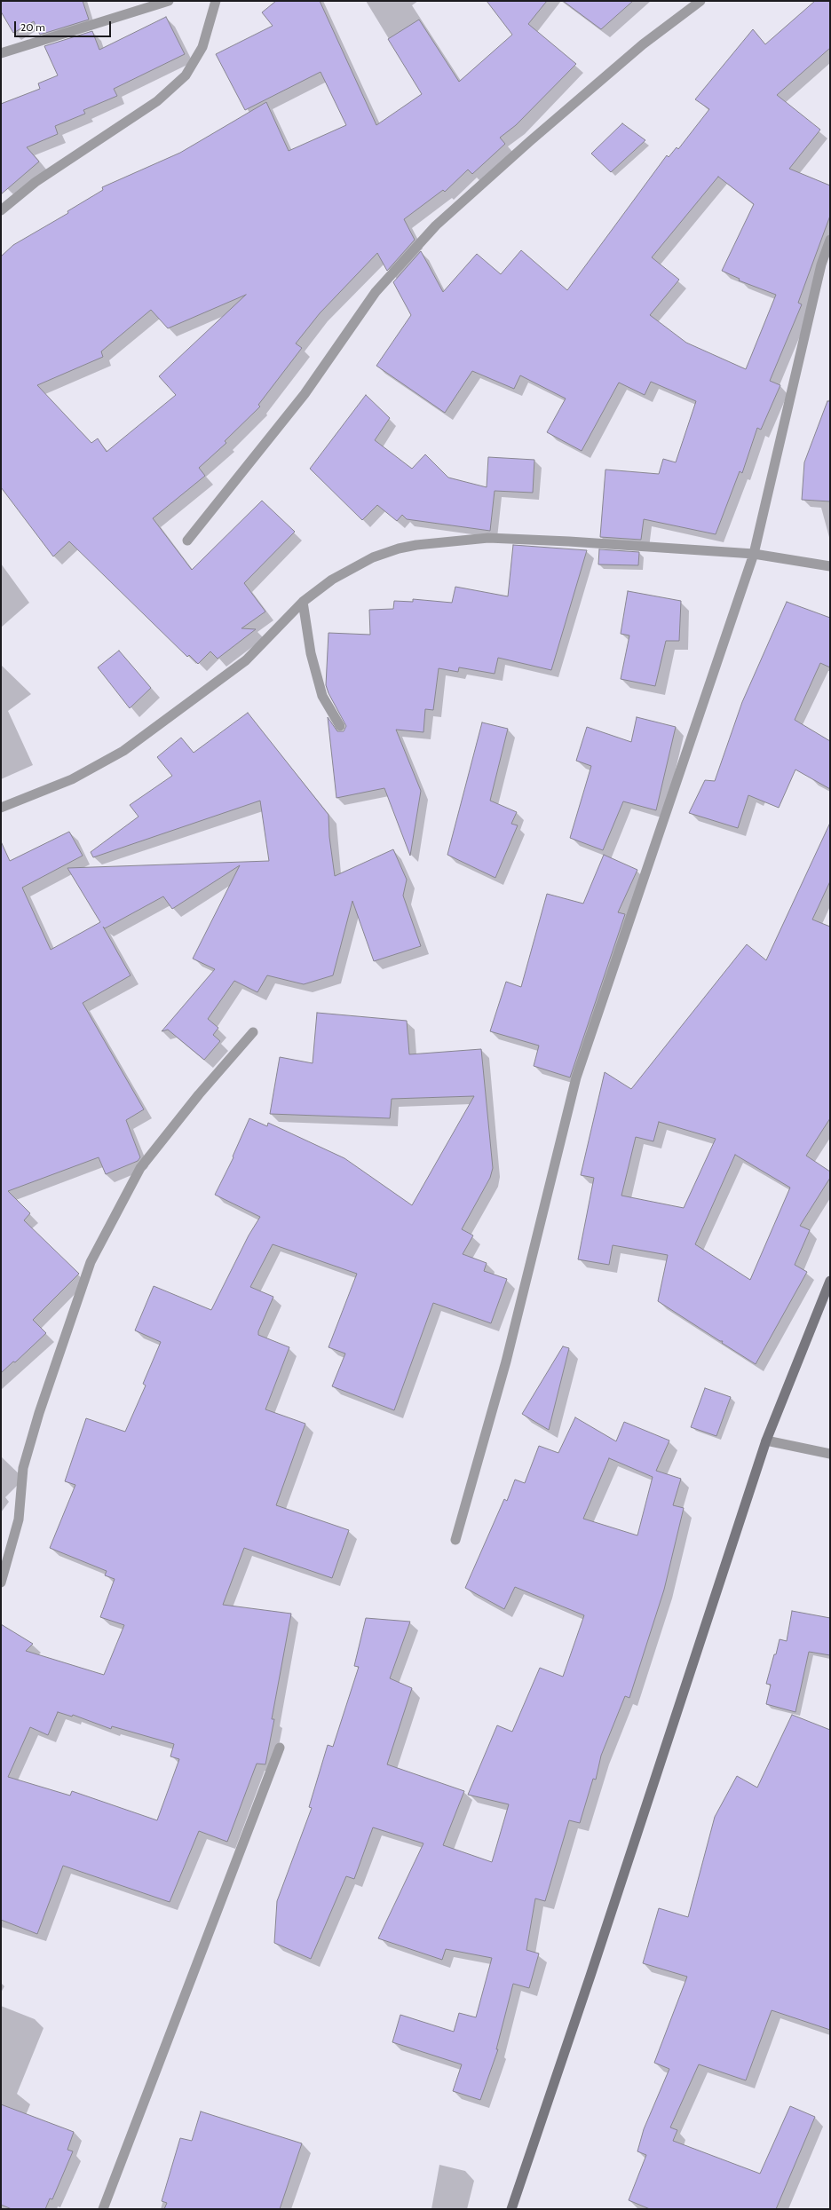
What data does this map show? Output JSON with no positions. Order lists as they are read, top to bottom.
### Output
{
  "scale_bar": "20 m"
}
